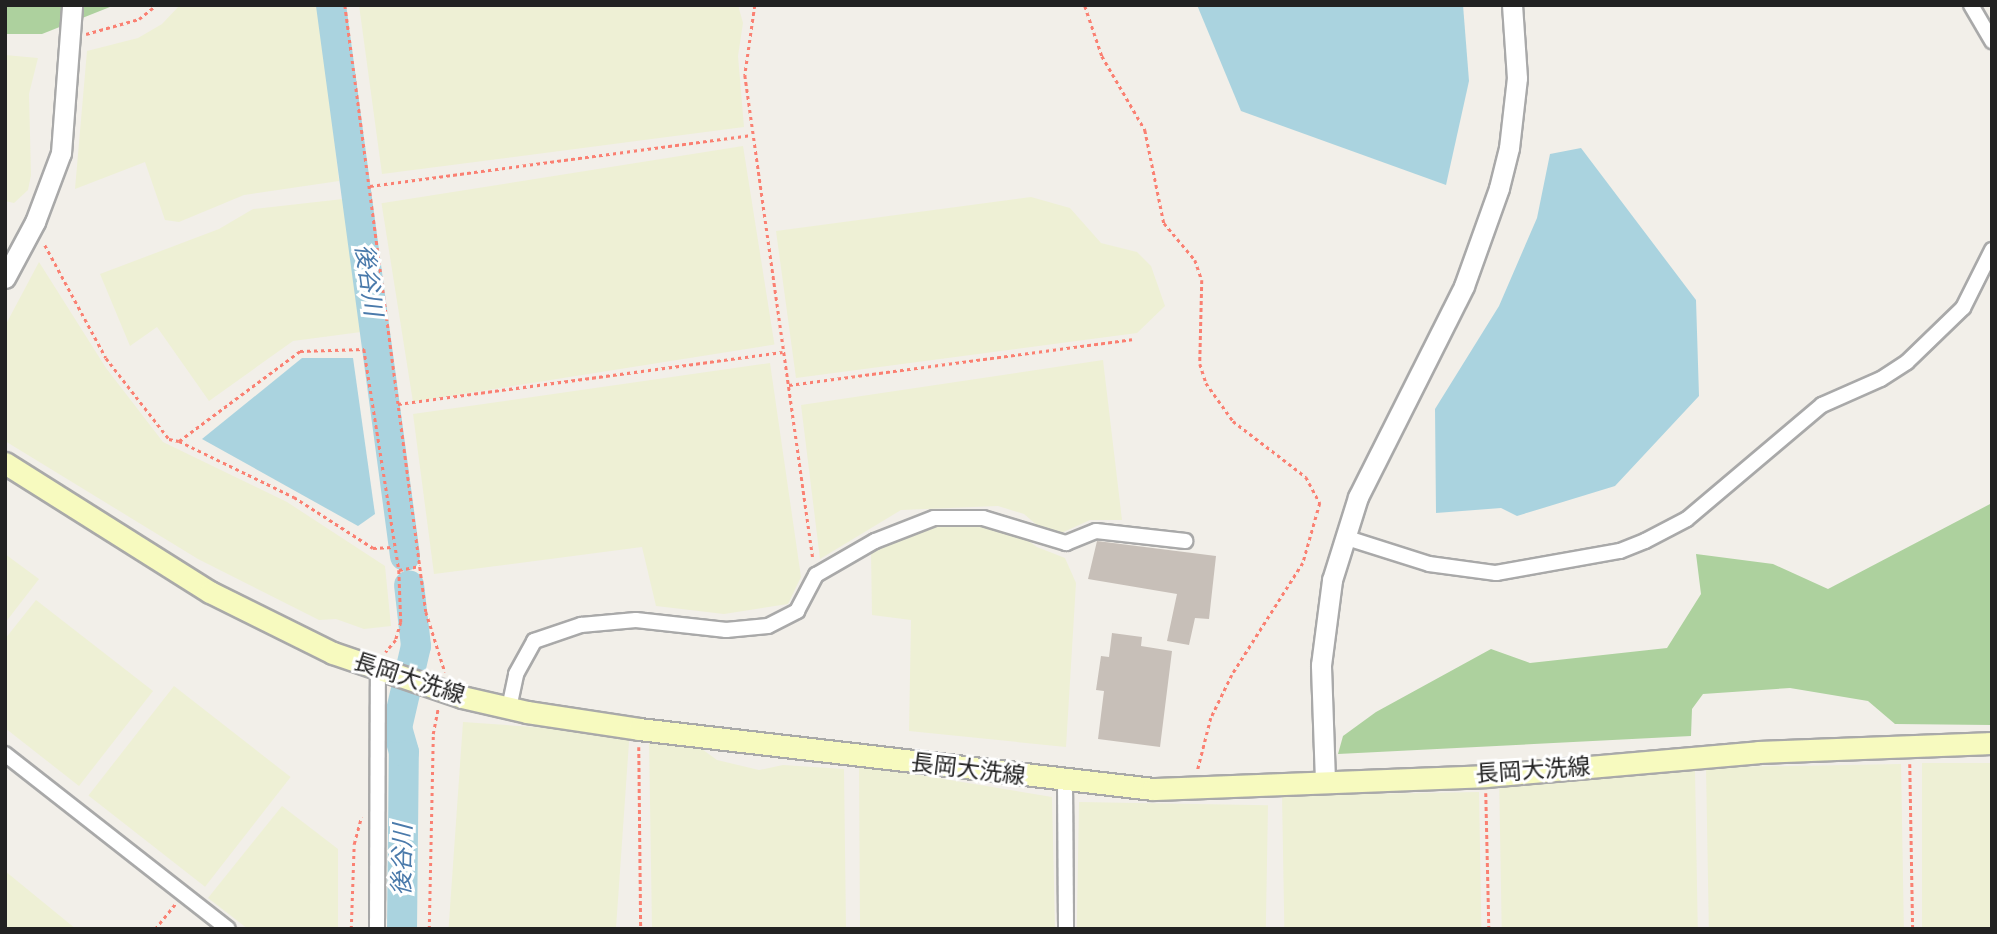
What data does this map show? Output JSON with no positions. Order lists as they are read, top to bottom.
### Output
{
  "streets": {
    "main road": ["長岡大洗線"]
  },
  "water": ["後谷川"]
}
